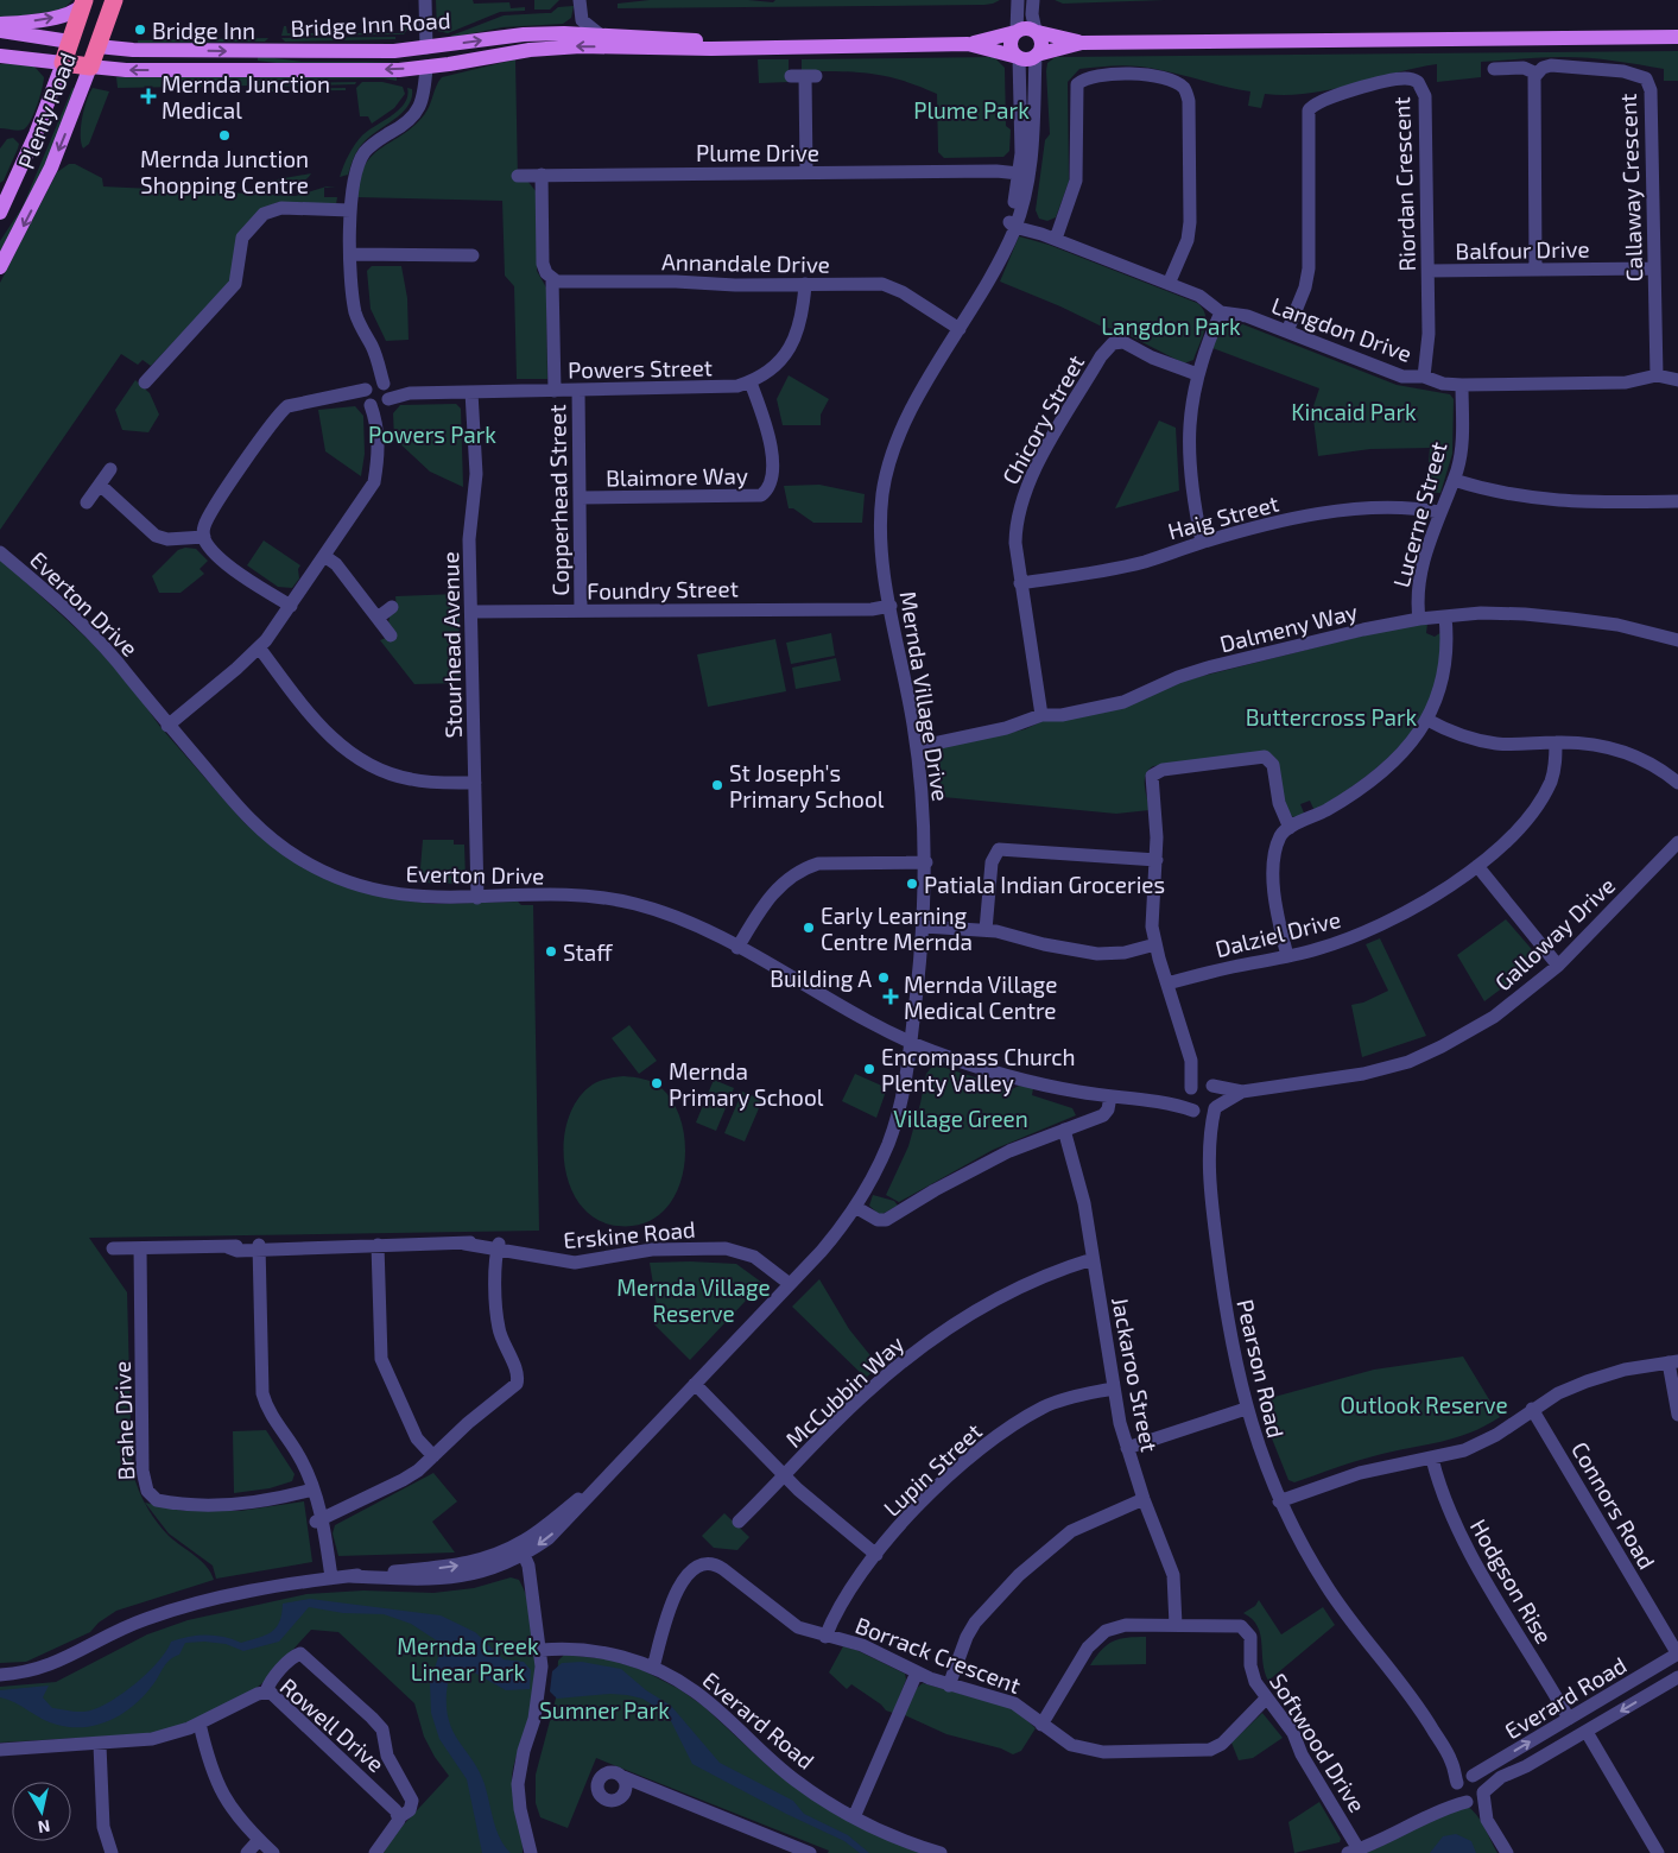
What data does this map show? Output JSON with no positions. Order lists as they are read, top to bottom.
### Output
{
  "streets": {
    "highway": ["Bridge Inn Road", "Plenty Road"],
    "street": [
      "Plume Drive",
      "Riordan Crescent",
      "Callaway Crescent",
      "Balfour Drive",
      "Annandale Drive",
      "Langdon Drive",
      "Powers Street",
      "Chicory Street",
      "Blaimore Way",
      "Copperhead Street",
      "Lucerne Street",
      "Haig Street",
      "Foundry Street",
      "Everton Drive",
      "Dalmeny Way",
      "Stourhead Avenue",
      "Mernda Village Drive",
      "Dalziel Drive",
      "Galloway Drive",
      "Erskine Road",
      "Pearson Road",
      "Jackaroo Street",
      "McCubbin Way",
      "Brahe Drive",
      "Lupin Street",
      "Connors Road",
      "Hodgson Rise",
      "Borrack Crescent",
      "Everard Road",
      "Rowell Drive",
      "Softwood Drive"
    ]
  },
  "crossings": [
    ["Bridge Inn Road", "Plenty Road"],
    ["Bridge Inn Road", "Mernda Village Drive"],
    ["Plume Drive", "Mernda Village Drive"],
    ["Riordan Crescent", "Balfour Drive"],
    ["Riordan Crescent", "Langdon Drive"],
    ["Callaway Crescent", "Balfour Drive"],
    ["Callaway Crescent", "Langdon Drive"],
    ["Annandale Drive", "Powers Street"],
    ["Annandale Drive", "Mernda Village Drive"],
    ["Langdon Drive", "Lucerne Street"],
    ["Langdon Drive", "Mernda Village Drive"],
    ["Powers Street", "Blaimore Way"],
    ["Powers Street", "Copperhead Street"],
    ["Powers Street", "Stourhead Avenue"],
    ["Chicory Street", "Haig Street"],
    ["Chicory Street", "Dalmeny Way"],
    ["Blaimore Way", "Copperhead Street"],
    ["Copperhead Street", "Foundry Street"],
    ["Lucerne Street", "Haig Street"],
    ["Lucerne Street", "Dalmeny Way"],
    ["Foundry Street", "Stourhead Avenue"],
    ["Foundry Street", "Mernda Village Drive"],
    ["Everton Drive", "Stourhead Avenue"],
    ["Everton Drive", "Mernda Village Drive"],
    ["Dalmeny Way", "Mernda Village Drive"],
    ["Mernda Village Drive", "Erskine Road"],
    ["Galloway Drive", "Pearson Road"],
    ["Erskine Road", "Brahe Drive"],
    ["Pearson Road", "Everard Road"],
    ["Jackaroo Street", "McCubbin Way"],
    ["Jackaroo Street", "Lupin Street"],
    ["Jackaroo Street", "Softwood Drive"],
    ["Lupin Street", "Borrack Crescent"],
    ["Connors Road", "Everard Road"],
    ["Hodgson Rise", "Everard Road"],
    ["Borrack Crescent", "Everard Road"],
    ["Borrack Crescent", "Softwood Drive"]
  ],
  "one_way": ["Plenty Road"],
  "parks": [
    "Plume Park",
    "Langdon Park",
    "Kincaid Park",
    "Powers Park",
    "Buttercross Park",
    "Village Green",
    "Mernda Village Reserve",
    "Outlook Reserve",
    "Mernda Creek Linear Park",
    "Sumner Park"
  ],
  "places": {
    "other": [
      "Bridge Inn",
      "Mernda Junction Shopping Centre",
      "St Joseph's Primary School",
      "Patiala Indian Groceries",
      "Early Learning Centre Mernda",
      "Staff",
      "Building A",
      "Encompass Church Plenty Valley",
      "Mernda Primary School"
    ],
    "health": ["Mernda Junction Medical", "Mernda Village Medical Centre"]
  },
  "north": "bottom"
}
